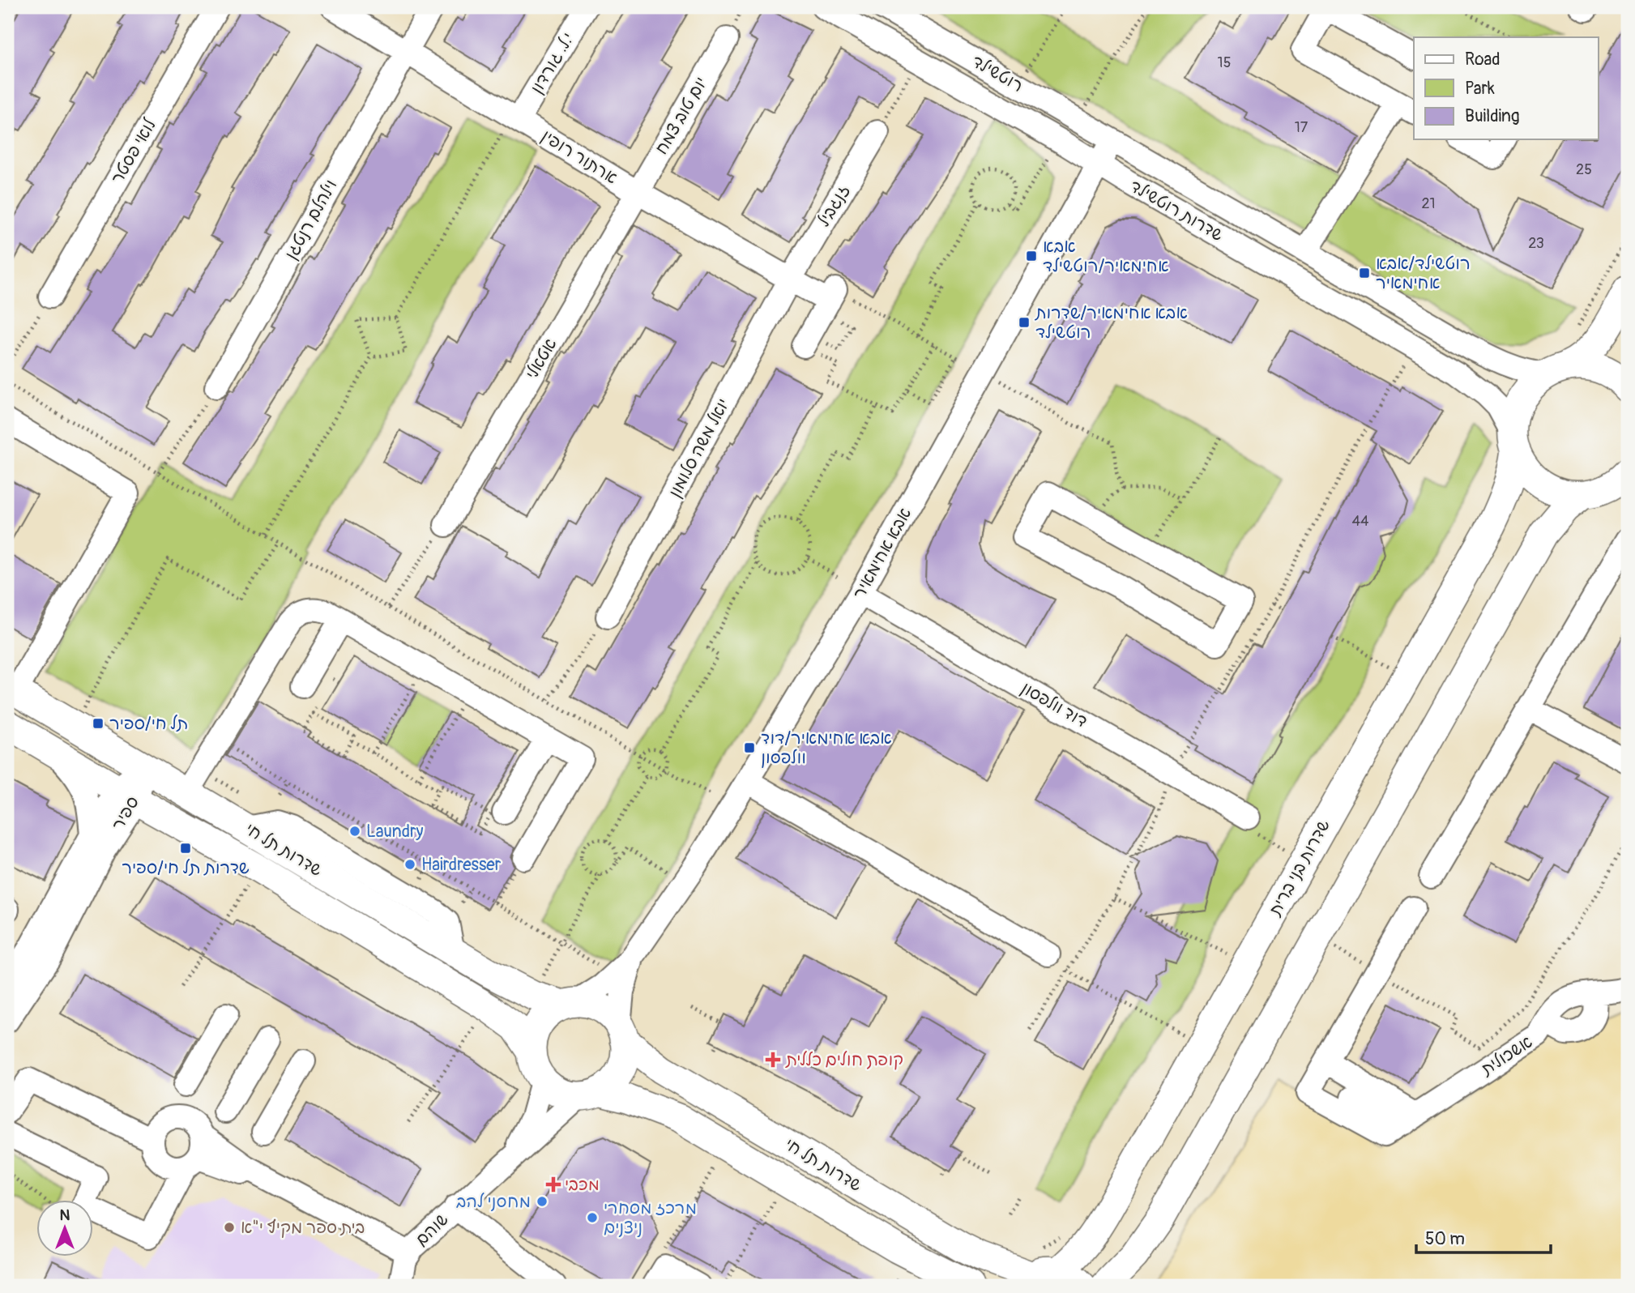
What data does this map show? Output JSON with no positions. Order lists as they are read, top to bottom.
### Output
{
  "streets": {
    "main road": ["שדרות תל חי", "שדרות בני ברית"],
    "street": [
      "י.ל. גורדון",
      "רוטשילד",
      "יום טוב צמח",
      "לואי פסטר",
      "ארתור רופין",
      "זנגביל",
      "שדרות רוטשילד",
      "וילהלם רנטגן",
      "אטאלי",
      "יואל משה סלומון",
      "אבא אחימאיר",
      "דוד וולפסון",
      "ספיר",
      "אשכולית",
      "שוהם"
    ]
  },
  "crossings": [
    ["י.ל. גורדון", "ארתור רופין"],
    ["רוטשילד", "שדרות רוטשילד"],
    ["רוטשילד", "אבא אחימאיר"],
    ["יום טוב צמח", "ארתור רופין"],
    ["יום טוב צמח", "אטאלי"],
    ["ארתור רופין", "זנגביל"],
    ["ארתור רופין", "וילהלם רנטגן"],
    ["ארתור רופין", "אטאלי"],
    ["ארתור רופין", "יואל משה סלומון"],
    ["זנגביל", "יואל משה סלומון"],
    ["שדרות רוטשילד", "אבא אחימאיר"],
    ["שדרות רוטשילד", "שדרות בני ברית"],
    ["אבא אחימאיר", "דוד וולפסון"],
    ["אבא אחימאיר", "שדרות תל חי"],
    ["אבא אחימאיר", "שוהם"],
    ["ספיר", "שדרות תל חי"],
    ["שדרות תל חי", "שוהם"]
  ],
  "places": {
    "transit": [
      "אבא אחימאיר/רוטשילד",
      "רוטשילד/אבא אחימאיר",
      "אבא אחימאיר/שדרות רוטשילד",
      "תל חי/ספיר",
      "אבא אחימאיר/דוד וולפסון",
      "שדרות תל חי/ספיר"
    ],
    "other": [
      "Laundry",
      "Hairdresser",
      "מחסני להב",
      "מרכז מסחרי ניצנים",
      "בית ספר מקיף י\"א"
    ],
    "health": ["קופת חולים כללית", "מכבי"]
  },
  "house_numbers": [
    "15",
    "17",
    "25",
    "21",
    "23",
    "44"
  ],
  "legend": ["Road", "Park", "Building"],
  "scale_bar": "50 m",
  "north": "top"
}
